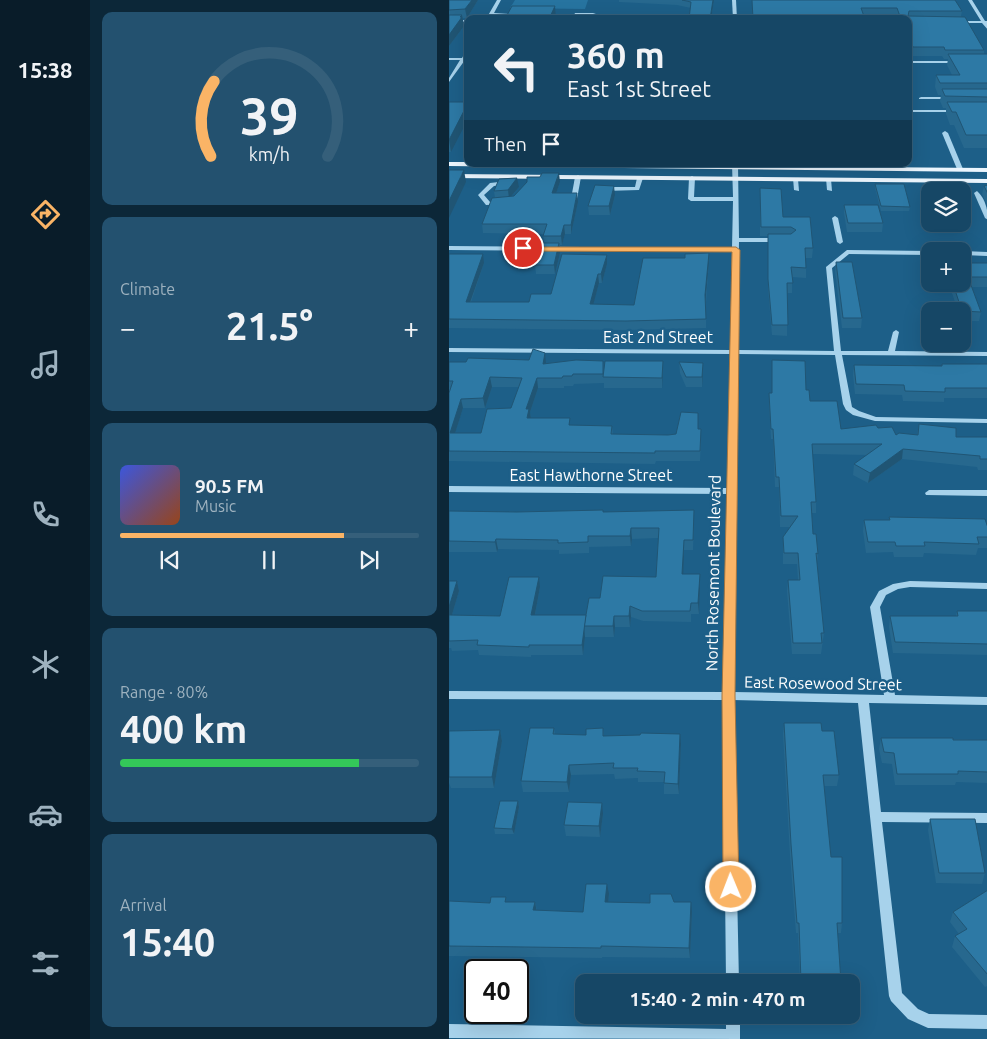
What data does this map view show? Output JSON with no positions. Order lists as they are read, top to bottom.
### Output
{
  "streets": {
    "street": [
      "East 2nd Street",
      "East Hawthorne Street",
      "North Rosemont Boulevard",
      "East Rosewood Street"
    ]
  },
  "crossings": [
    ["East 2nd Street", "North Rosemont Boulevard"],
    ["East Hawthorne Street", "North Rosemont Boulevard"],
    ["North Rosemont Boulevard", "East Rosewood Street"]
  ],
  "page": {
    "tabs": "15:38",
    "turn": ["360 m", "East 1st Street"],
    "then": "Then",
    "map_buttons": ["+", "−"],
    "tile": [
      "Climate",
      ["Range · 80%", "400 km"],
      ["Arrival", "15:40"]
    ],
    "heat": ["−", "21.5°", "+"],
    "song": ["90.5 FM", "Music"],
    "limit": "40",
    "trip": "15:40 · 2 min · 470 m",
    "gauge": ["39", "km/h"]
  }
}
